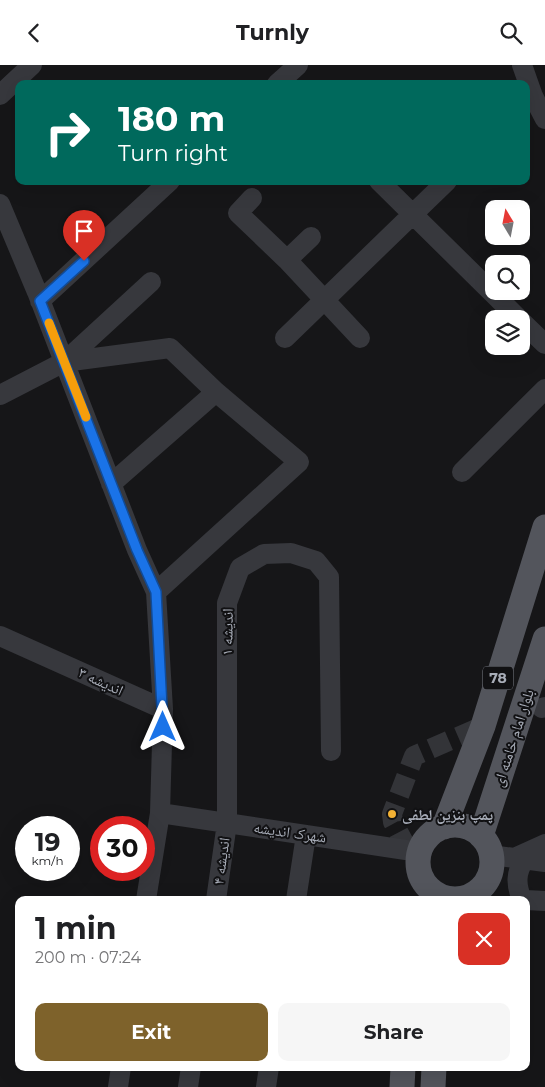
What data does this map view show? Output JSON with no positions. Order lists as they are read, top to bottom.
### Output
{
  "streets": {
    "main road": ["78", "بلوار امام خامنه ای"],
    "street": [
      "اندیشه ۱",
      "اندیشه ۳",
      "شهرک اندیشه",
      "اندیشه ۴"
    ]
  },
  "crossings": [
    ["اندیشه ۱", "شهرک اندیشه"],
    ["اندیشه ۱", "اندیشه ۴"],
    ["78", "بلوار امام خامنه ای"],
    ["78", "شهرک اندیشه"],
    ["شهرک اندیشه", "اندیشه ۴"]
  ],
  "places": ["پمپ بنزین لطفی"],
  "north": "top",
  "page": {
    "header": "Turnly",
    "turn": ["180 m", "Turn right"],
    "speed": "19 km/h",
    "limit": "30",
    "heading": ["1 min", "200 m · 07:24"],
    "buttons": ["Exit", "Share"]
  }
}
